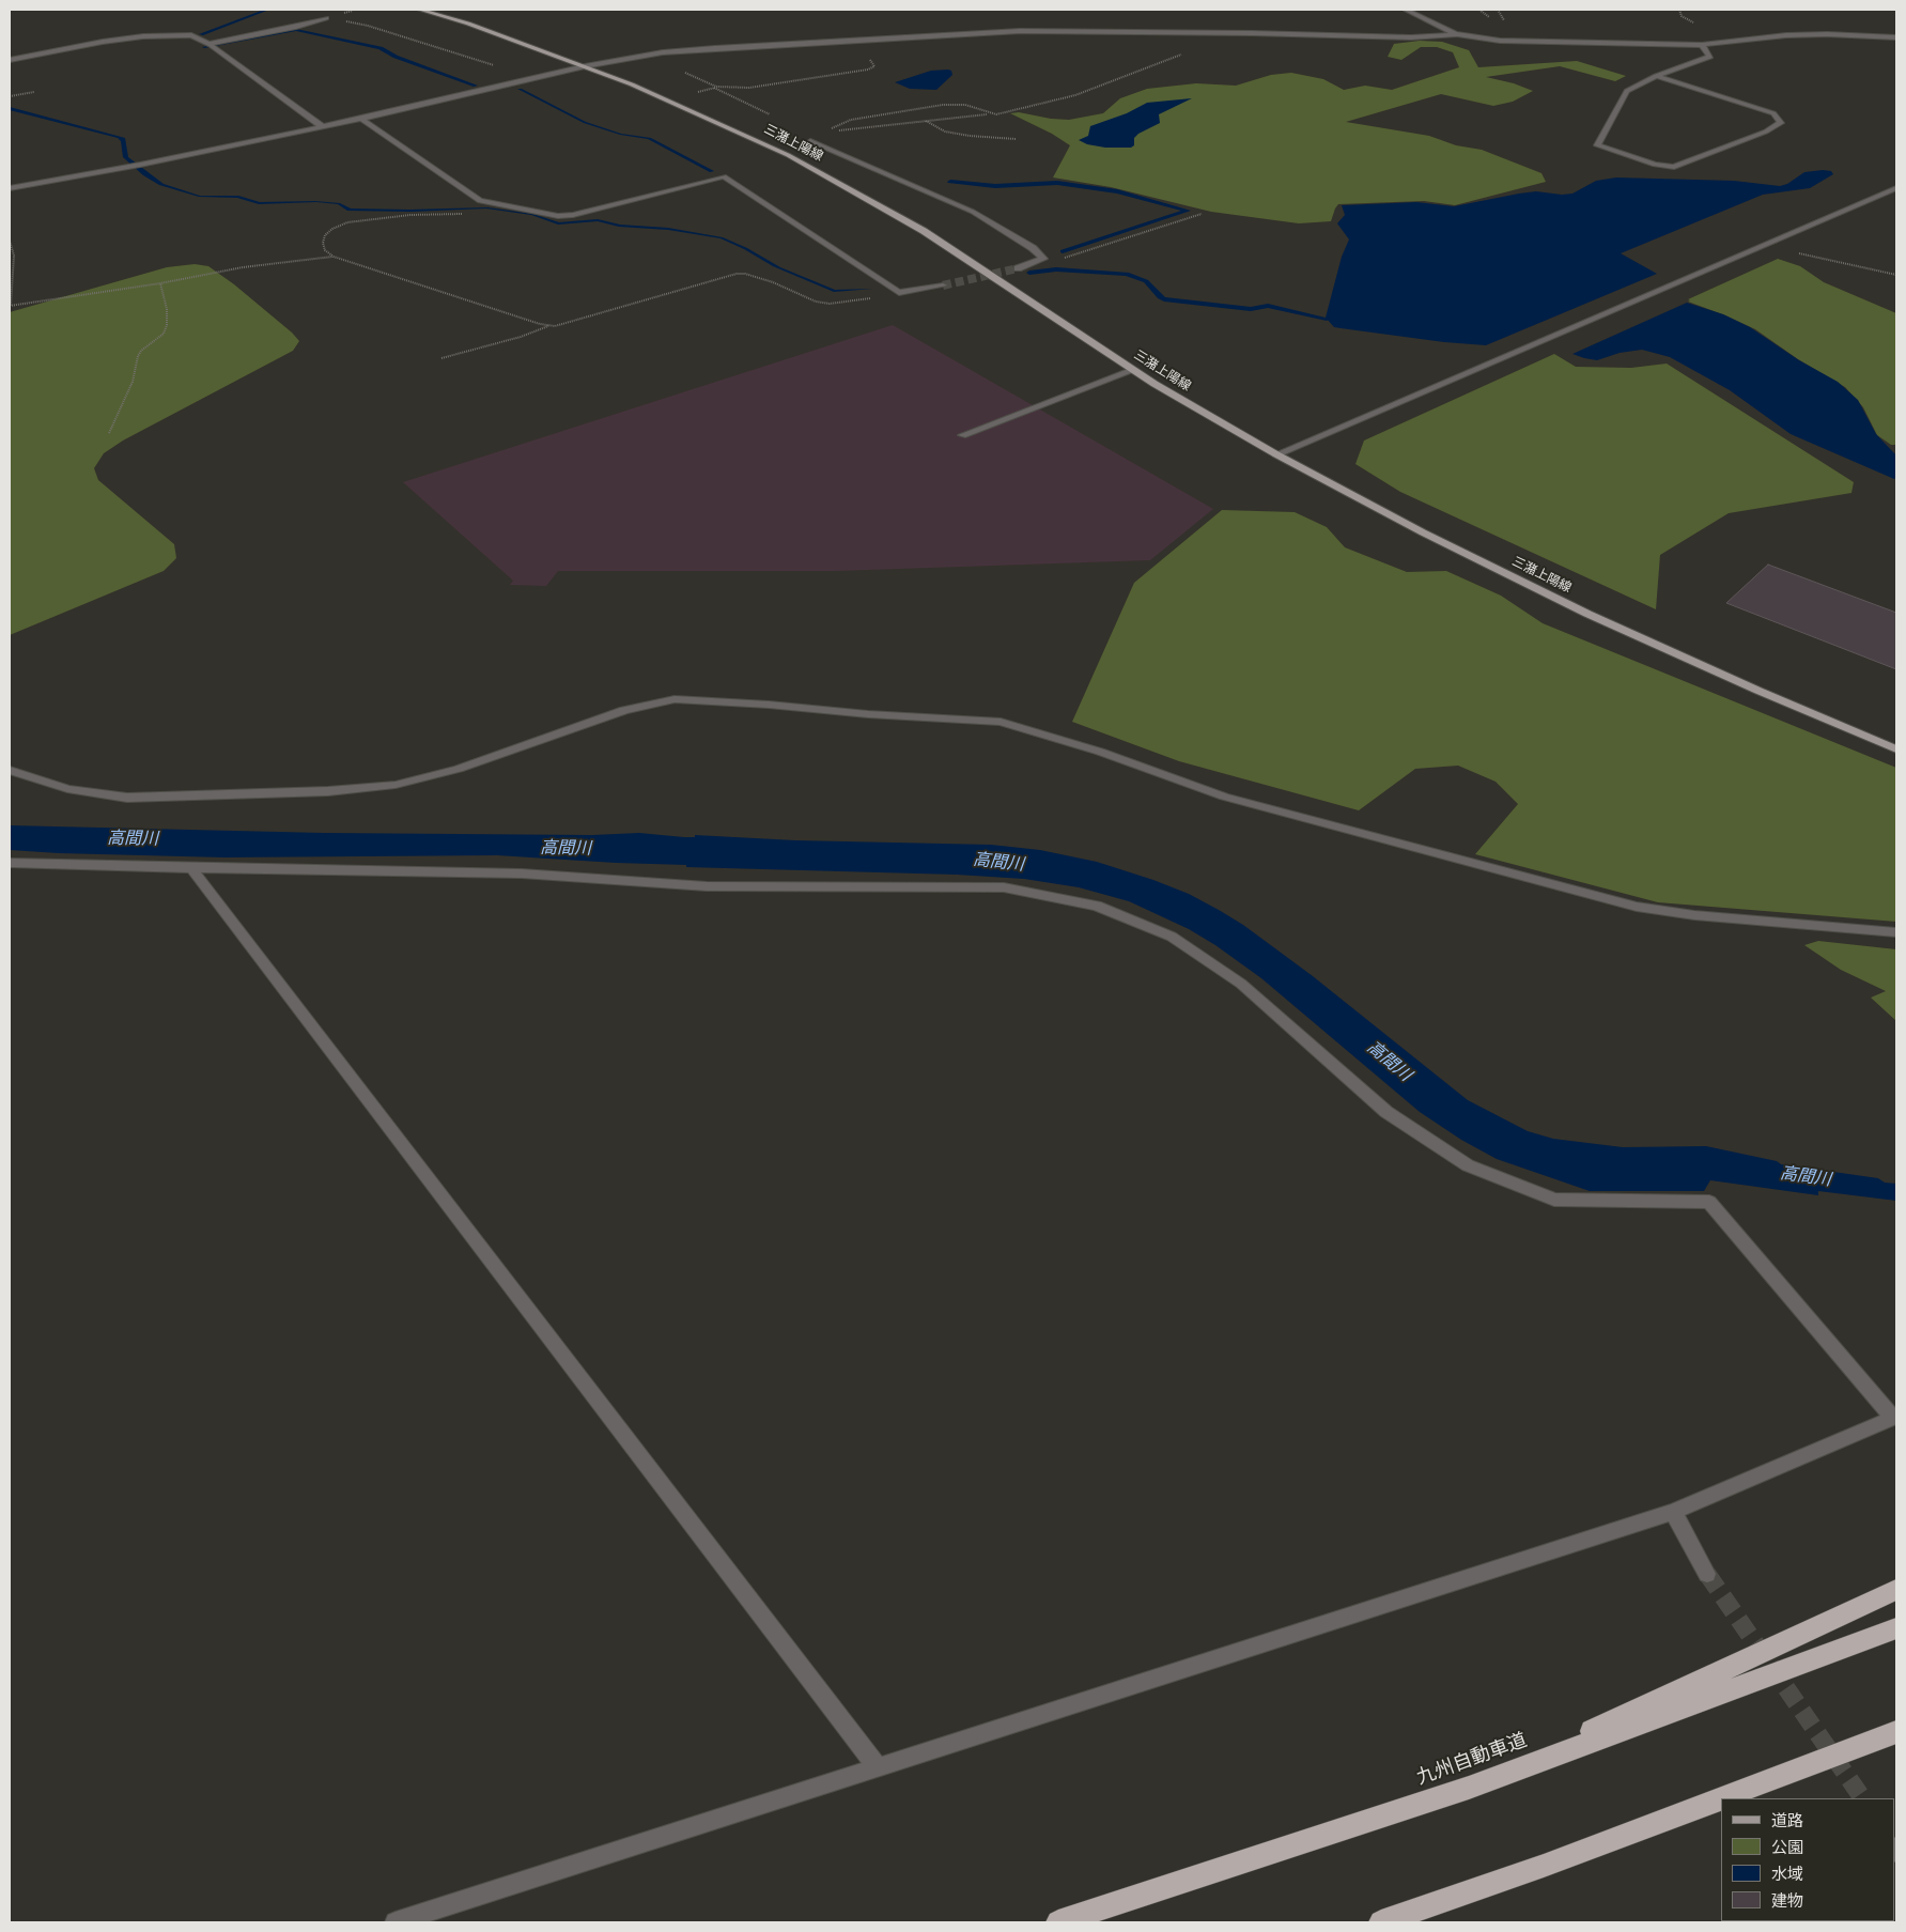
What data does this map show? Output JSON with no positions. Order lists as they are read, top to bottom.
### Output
{
  "streets": {
    "highway": ["九州自動車道"],
    "main road": ["三潴上陽線"]
  },
  "water": ["高間川"],
  "legend": [
    "道路",
    "公園",
    "水域",
    "建物"
  ]
}
